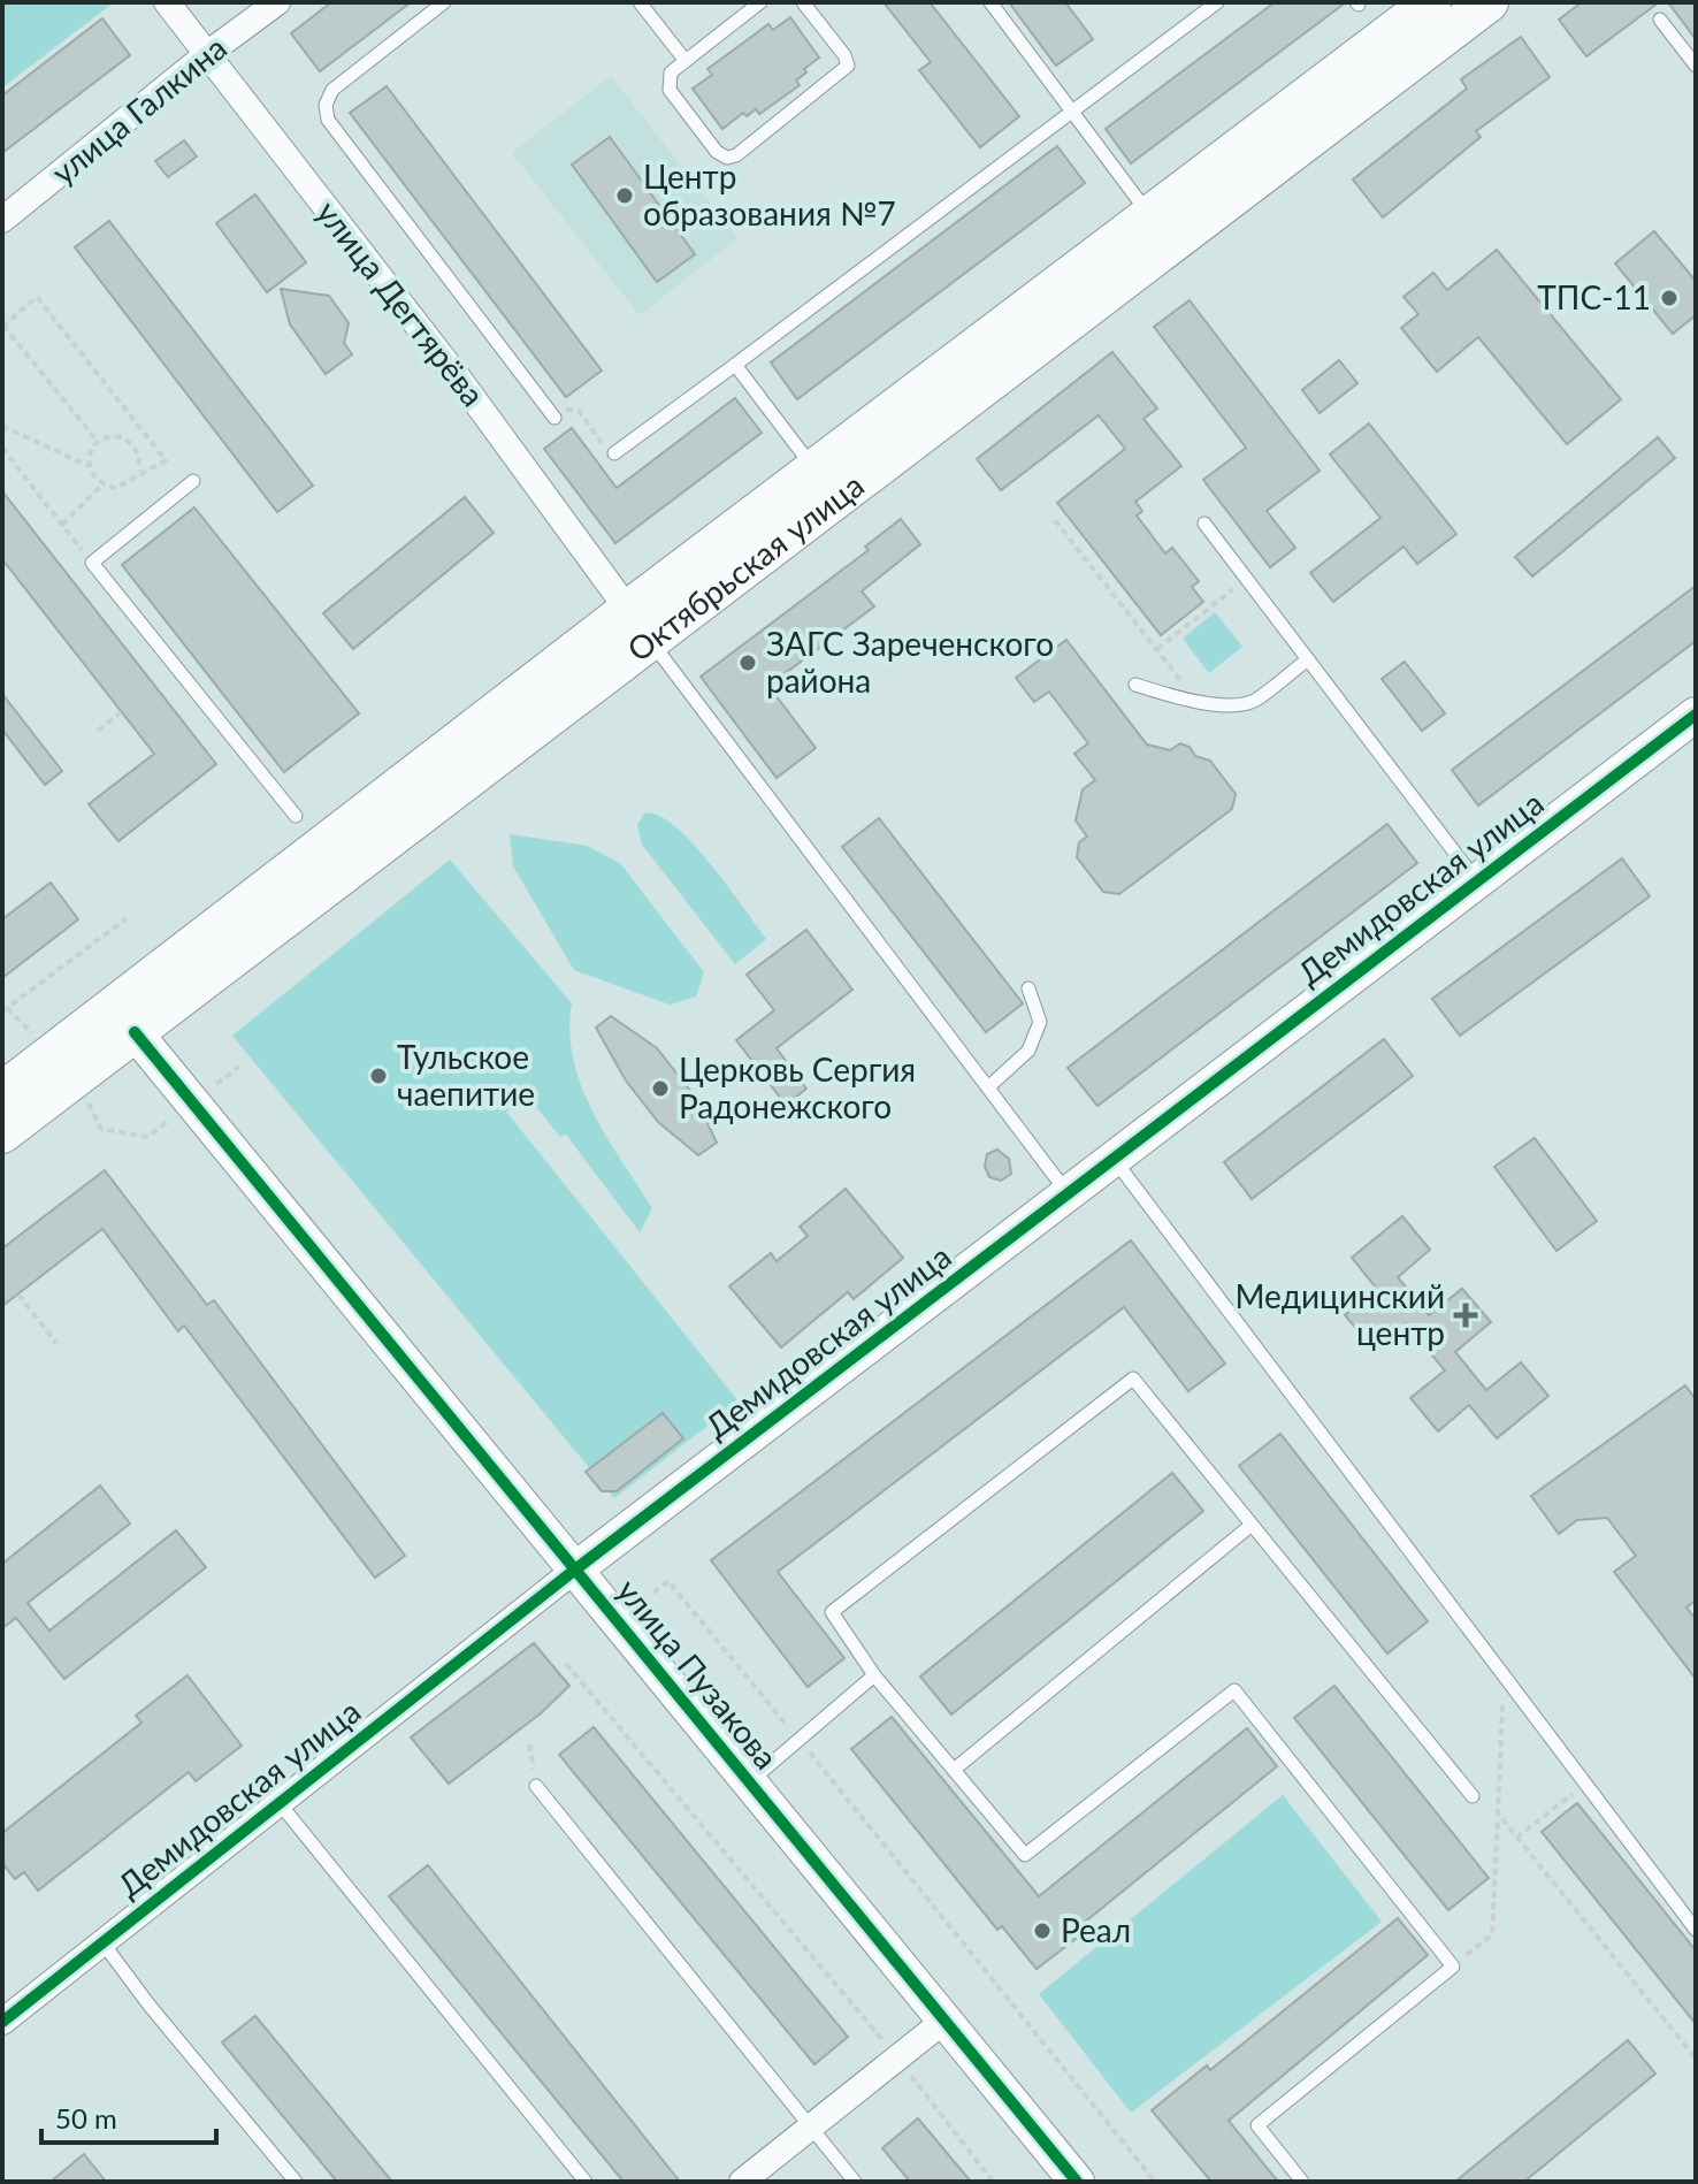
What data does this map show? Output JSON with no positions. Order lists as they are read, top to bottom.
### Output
{
  "streets": {
    "main road": ["Октябрьская улица"],
    "street": [
      "улица Галкина",
      "улица Дегтярёва",
      "Демидовская улица",
      "улица Пузакова"
    ]
  },
  "crossings": [
    ["улица Галкина", "улица Дегтярёва"],
    ["улица Дегтярёва", "Октябрьская улица"],
    ["Октябрьская улица", "улица Пузакова"],
    ["Демидовская улица", "улица Пузакова"]
  ],
  "places": {
    "other": [
      "Центр образования №7",
      "ТПС-11",
      "ЗАГС Зареченского района",
      "Тульское чаепитие",
      "Церковь Сергия Радонежского",
      "Реал"
    ],
    "health": ["Медицинский центр"]
  },
  "scale_bar": "50 m"
}
